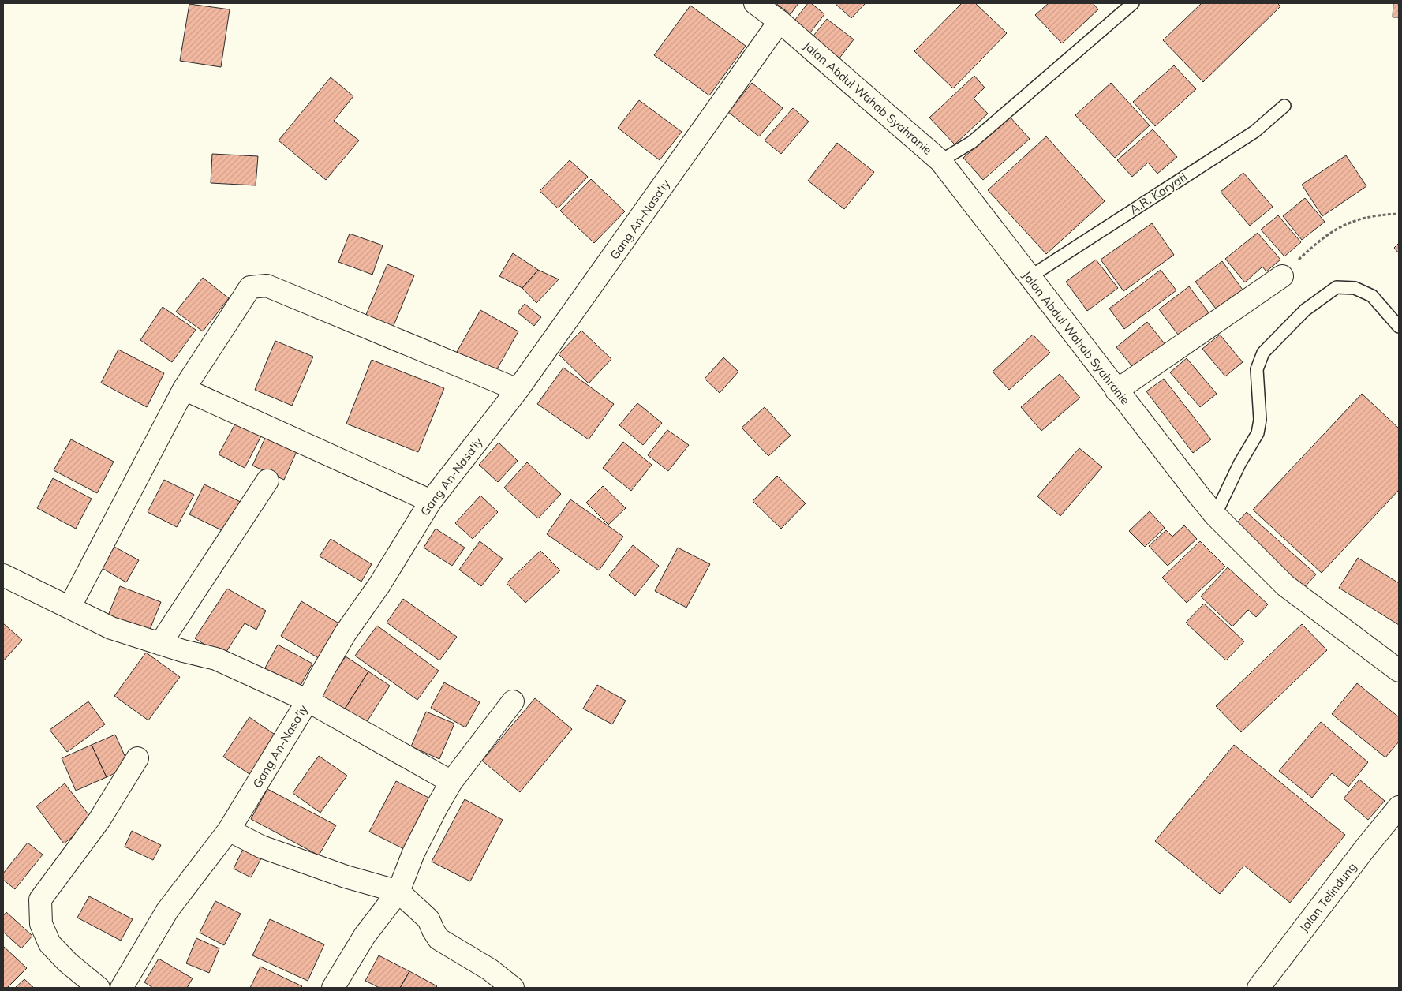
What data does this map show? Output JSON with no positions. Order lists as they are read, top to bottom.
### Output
{
  "streets": {
    "street": ["Jalan Abdul Wahab Syahranie", "Gang An-Nasa'iy", "Jalan Telindung"],
    "lane": ["A.R. Karyati"]
  },
  "crossings": [
    ["Jalan Abdul Wahab Syahranie", "A.R. Karyati"],
    ["Jalan Abdul Wahab Syahranie", "Gang An-Nasa'iy"]
  ]
}
